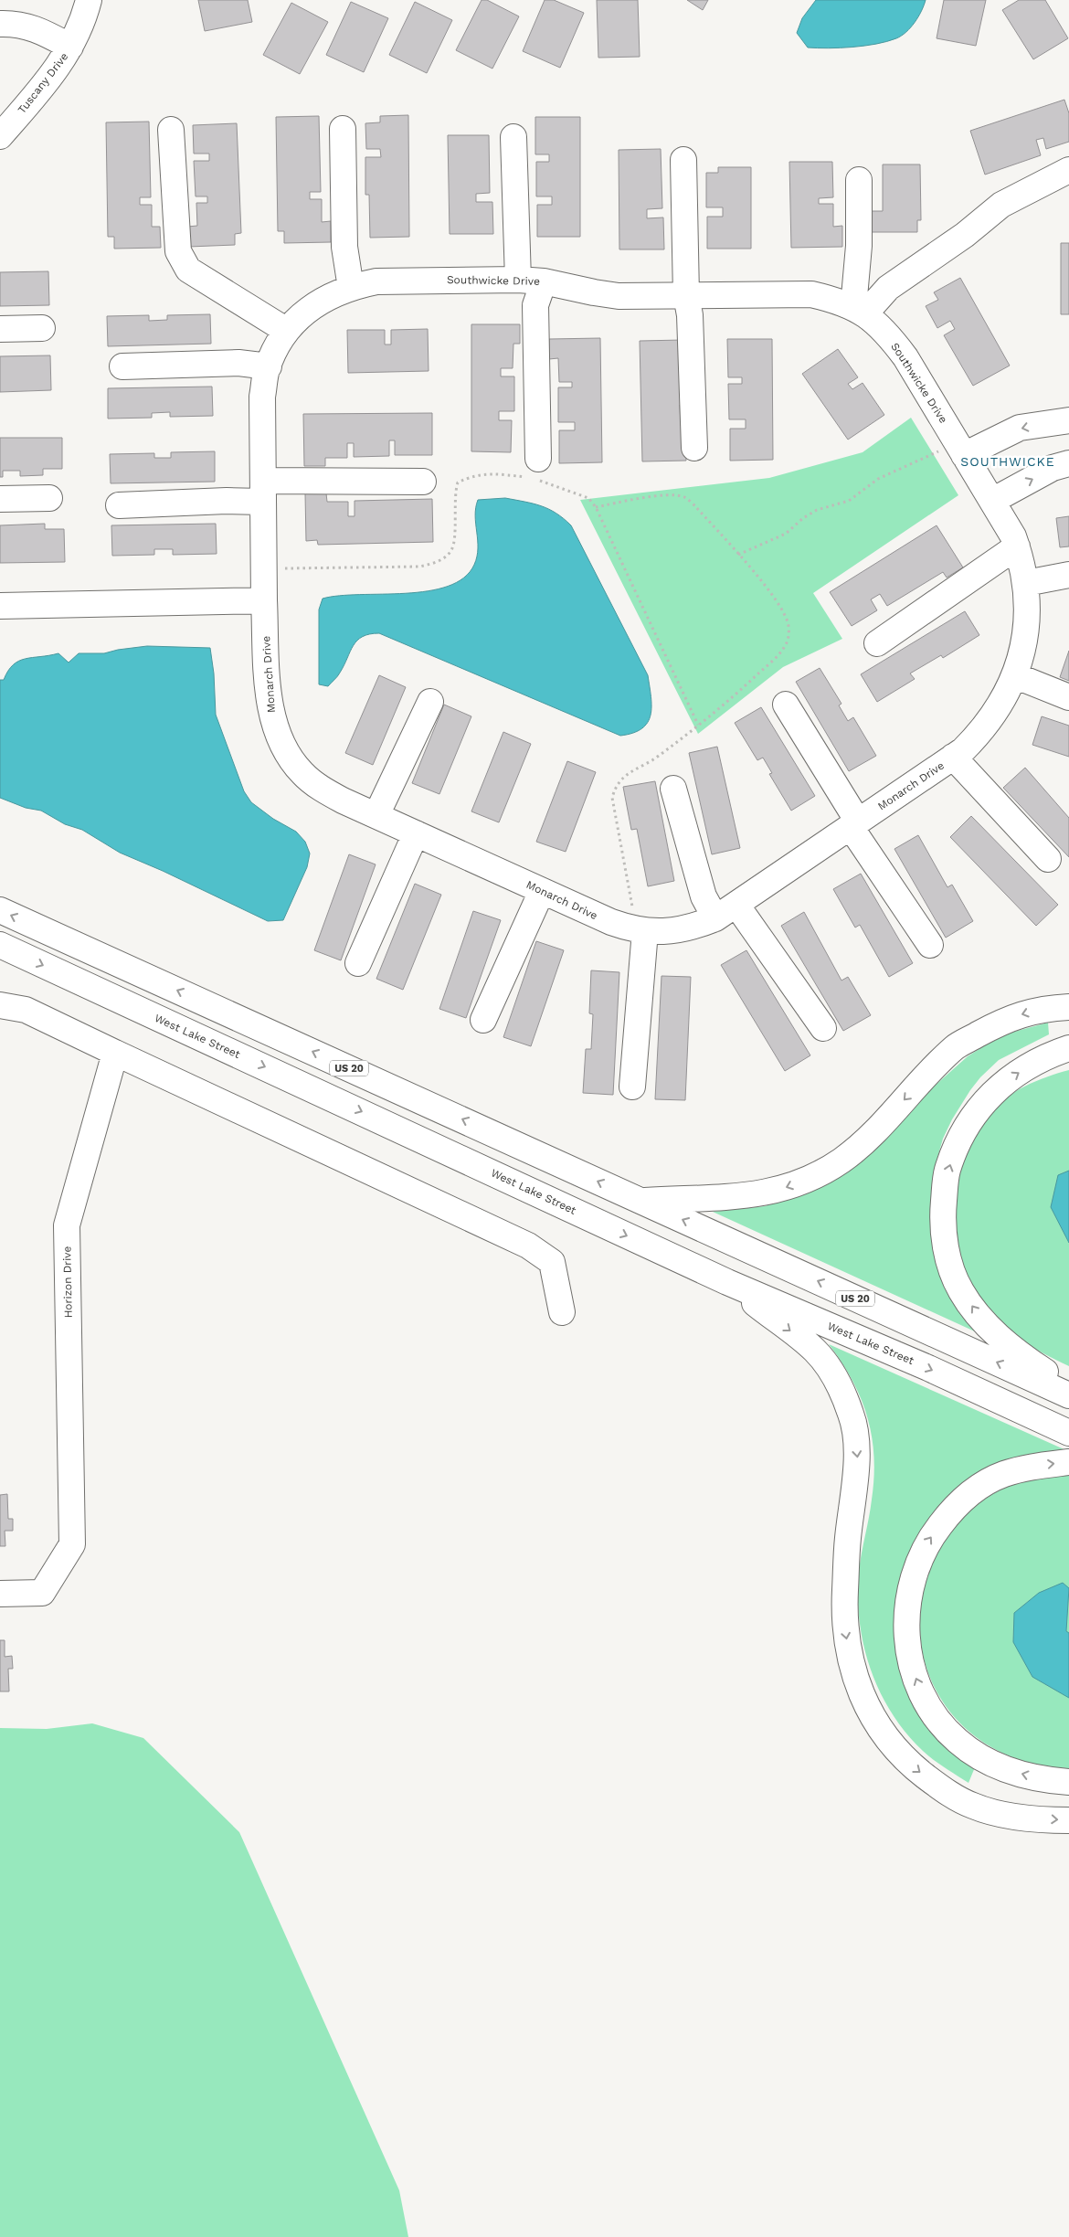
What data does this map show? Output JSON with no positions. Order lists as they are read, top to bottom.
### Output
{
  "streets": {
    "main road": [
      "Tuscany Drive",
      "Southwicke Drive",
      "Monarch Drive",
      "West Lake Street",
      "US 20",
      "Horizon Drive"
    ]
  },
  "crossings": [
    ["Southwicke Drive", "Monarch Drive"]
  ],
  "districts": ["SOUTHWICKE"]
}
